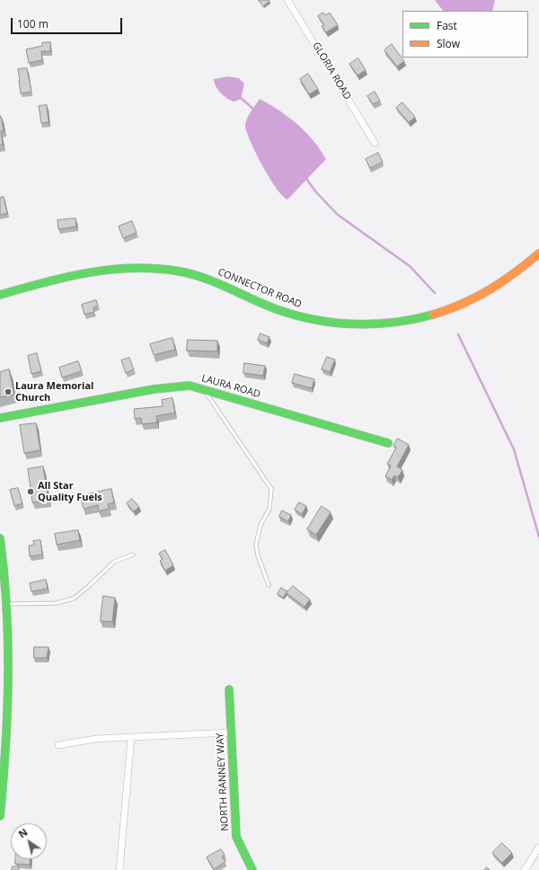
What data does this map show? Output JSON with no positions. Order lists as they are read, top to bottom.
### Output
{
  "streets": {
    "street": [
      "GLORIA ROAD",
      "CONNECTOR ROAD",
      "LAURA ROAD",
      "NORTH RANNEY WAY"
    ]
  },
  "places": ["Laura Memorial Church", "All Star Quality Fuels"],
  "legend": ["Fast", "Slow"],
  "scale_bar": "100 m",
  "north": "top left"
}
